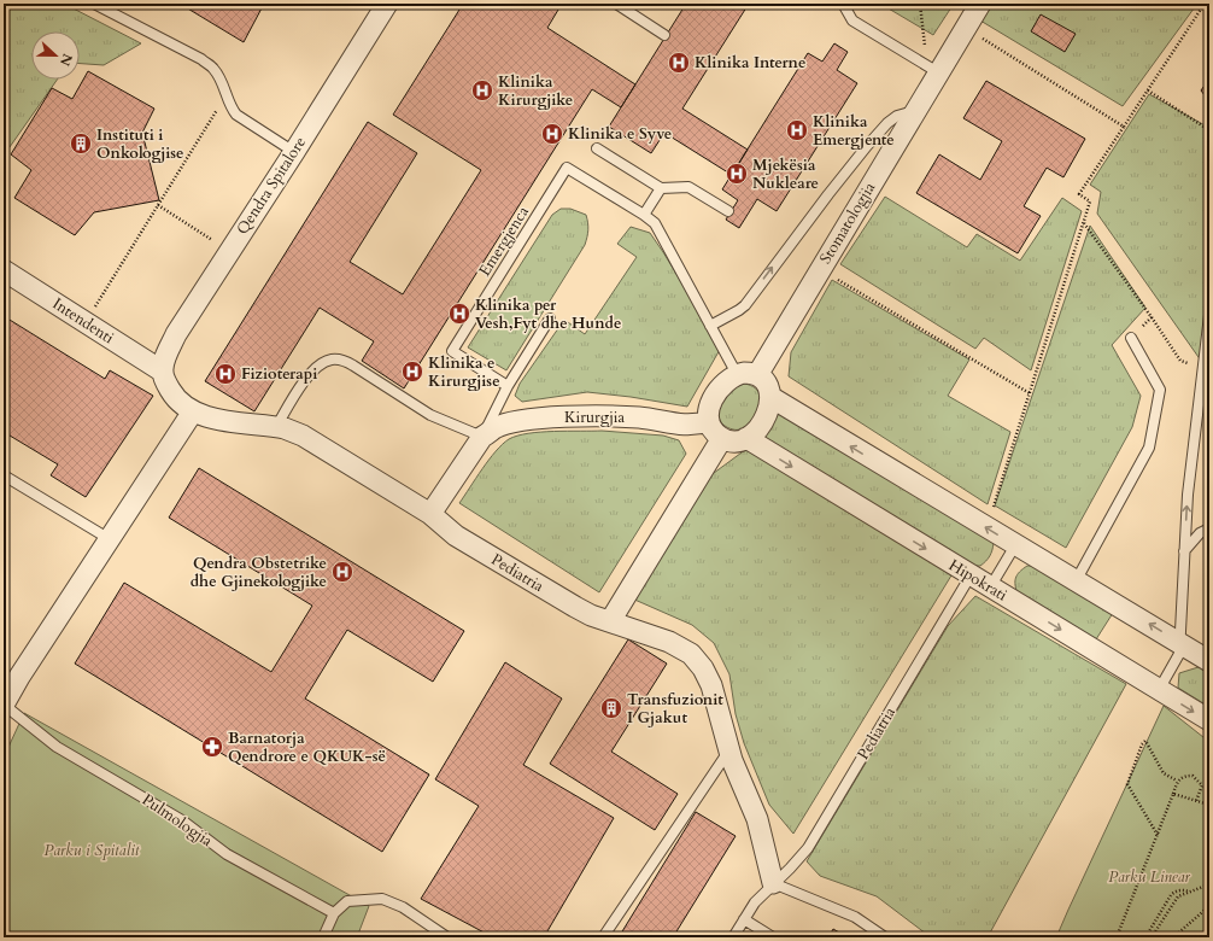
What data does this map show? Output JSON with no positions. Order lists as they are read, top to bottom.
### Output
{
  "streets": {
    "street": [
      "Qendra Spitalore",
      "Stomatologjia",
      "Intendenti",
      "Kirurgjia",
      "Pediatria",
      "Hipokrati",
      "Pulmologjia"
    ],
    "lane": ["Emergjenca"]
  },
  "crossings": [
    ["Qendra Spitalore", "Intendenti"],
    ["Stomatologjia", "Emergjenca"],
    ["Stomatologjia", "Kirurgjia"],
    ["Stomatologjia", "Hipokrati"],
    ["Emergjenca", "Kirurgjia"],
    ["Emergjenca", "Hipokrati"],
    ["Kirurgjia", "Pediatria"],
    ["Kirurgjia", "Hipokrati"],
    ["Pediatria", "Hipokrati"],
    ["Pediatria", "Pulmologjia"]
  ],
  "parks": ["Parku i Spitalit", "Parku Linear"],
  "places": {
    "hospital": [
      "Klinika Interne",
      "Klinika Kirurgjike",
      "Klinika Emergjente",
      "Klinika e Syve",
      "Mjekësia Nukleare",
      "Klinika per Vesh,Fyt dhe Hunde",
      "Klinika e Kirurgjise",
      "Fizioterapi",
      "Qendra Obstetrike dhe Gjinekologjike"
    ],
    "building": ["Instituti i Onkologjise", "Transfuzionit I Gjakut"],
    "pharmacy": ["Barnatorja Qendrore e QKUK-së"]
  },
  "north": "right"
}
